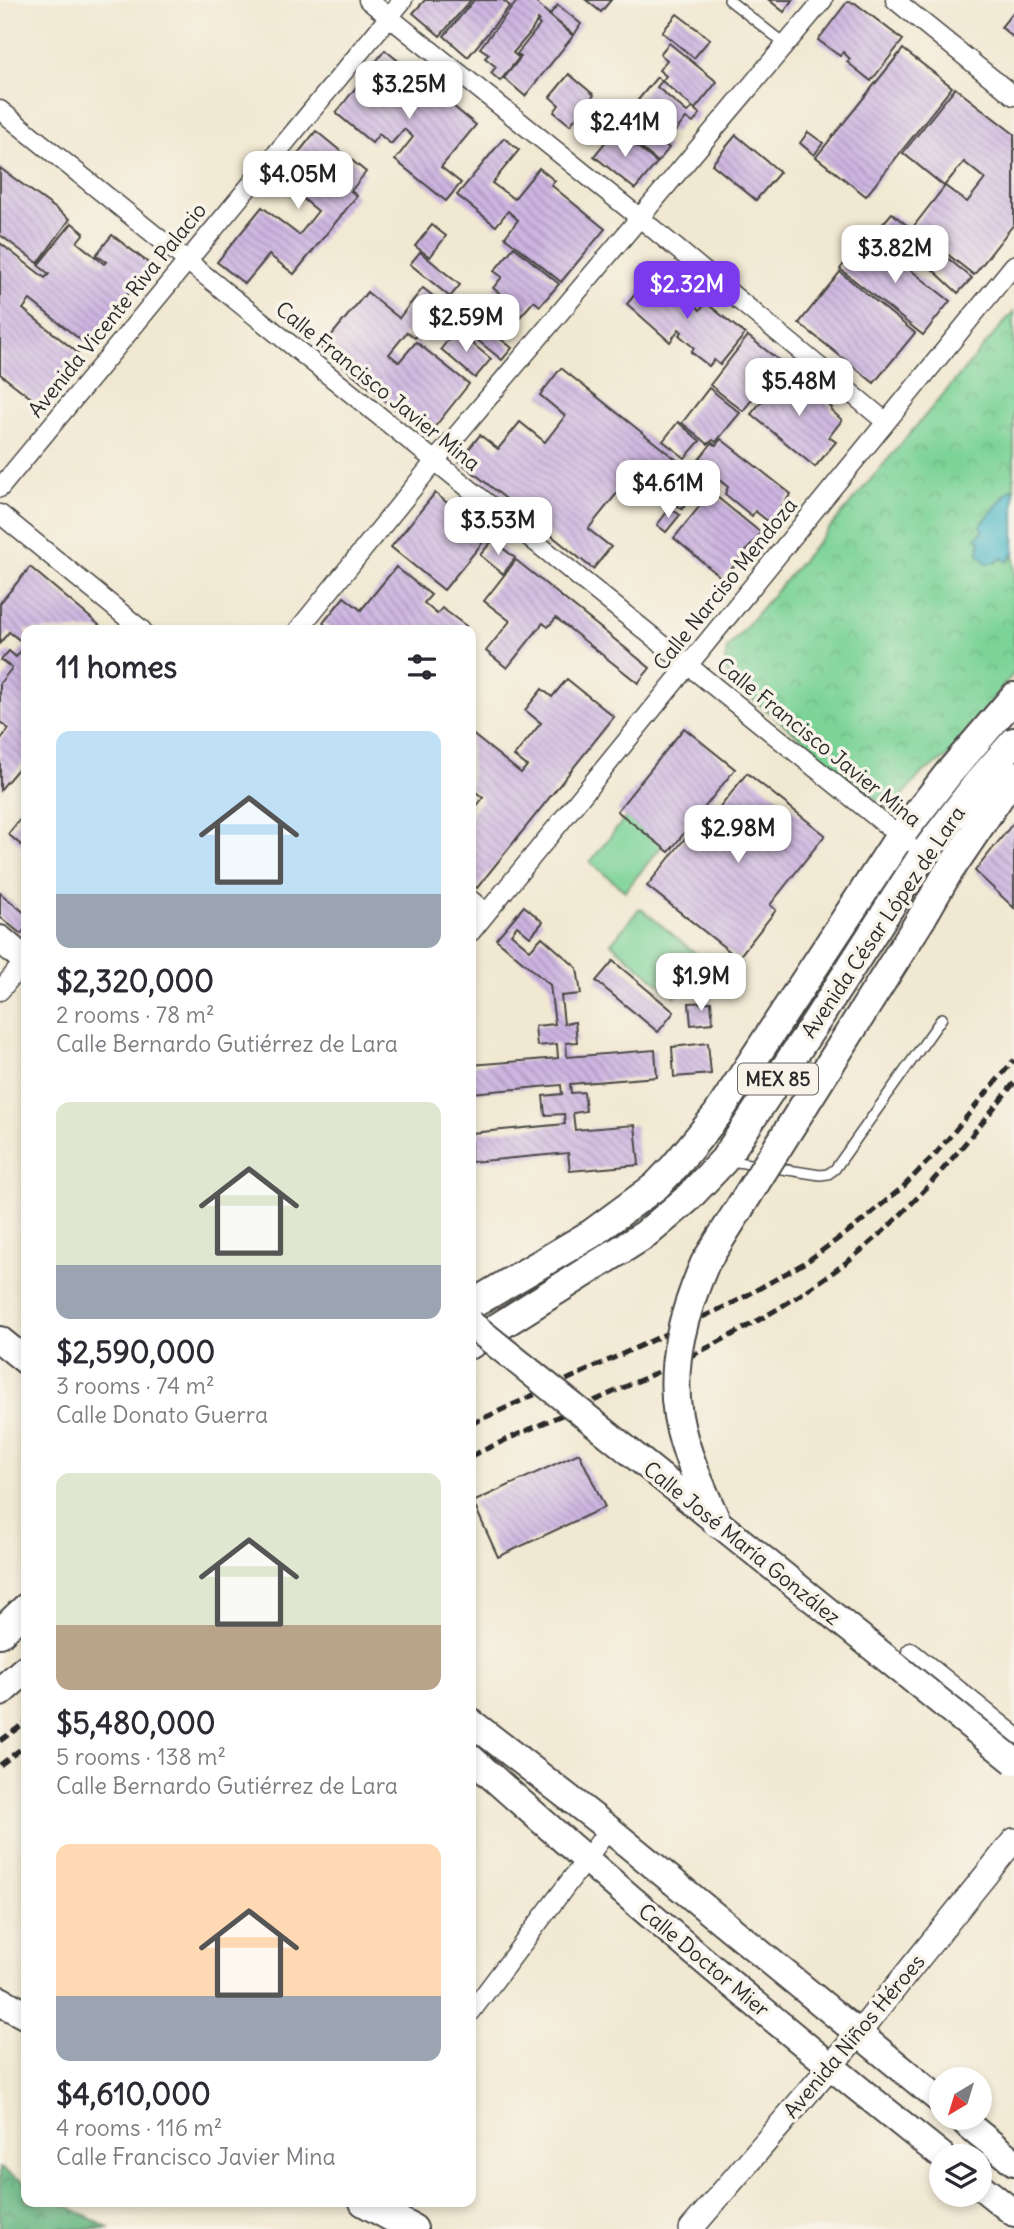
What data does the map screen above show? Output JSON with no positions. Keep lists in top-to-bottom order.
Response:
{
  "streets": {
    "main road": [
      "Avenida César López de Lara",
      "MEX 85",
      "Calle José María González",
      "Calle Doctor Mier"
    ],
    "street": [
      "Avenida Vicente Riva Palacio",
      "Calle Francisco Javier Mina",
      "Calle Narciso Mendoza",
      "Avenida Niños Héroes"
    ]
  },
  "crossings": [
    ["Avenida Vicente Riva Palacio", "Calle Francisco Javier Mina"],
    ["Calle Francisco Javier Mina", "Calle Narciso Mendoza"],
    ["Calle Francisco Javier Mina", "Avenida César López de Lara"],
    ["Calle Doctor Mier", "Avenida Niños Héroes"]
  ],
  "north": "bottom left",
  "page": {
    "price": [
      "$3.25M",
      "$2.41M",
      "$4.05M",
      "$3.82M",
      "$2.32M",
      "$2.59M",
      "$5.48M",
      "$4.61M",
      "$3.53M",
      "$2.98M",
      "$1.9M"
    ],
    "heading": "11 homes",
    "list": [
      {
        "name": "$2,320,000",
        "note": "2 rooms · 78 m² · Calle Bernardo Gutiérrez de Lara"
      },
      {
        "name": "$2,590,000",
        "note": "3 rooms · 74 m² · Calle Donato Guerra"
      },
      {
        "name": "$5,480,000",
        "note": "5 rooms · 138 m² · Calle Bernardo Gutiérrez de Lara"
      },
      {
        "name": "$4,610,000",
        "note": "4 rooms · 116 m² · Calle Francisco Javier Mina"
      }
    ]
  }
}
